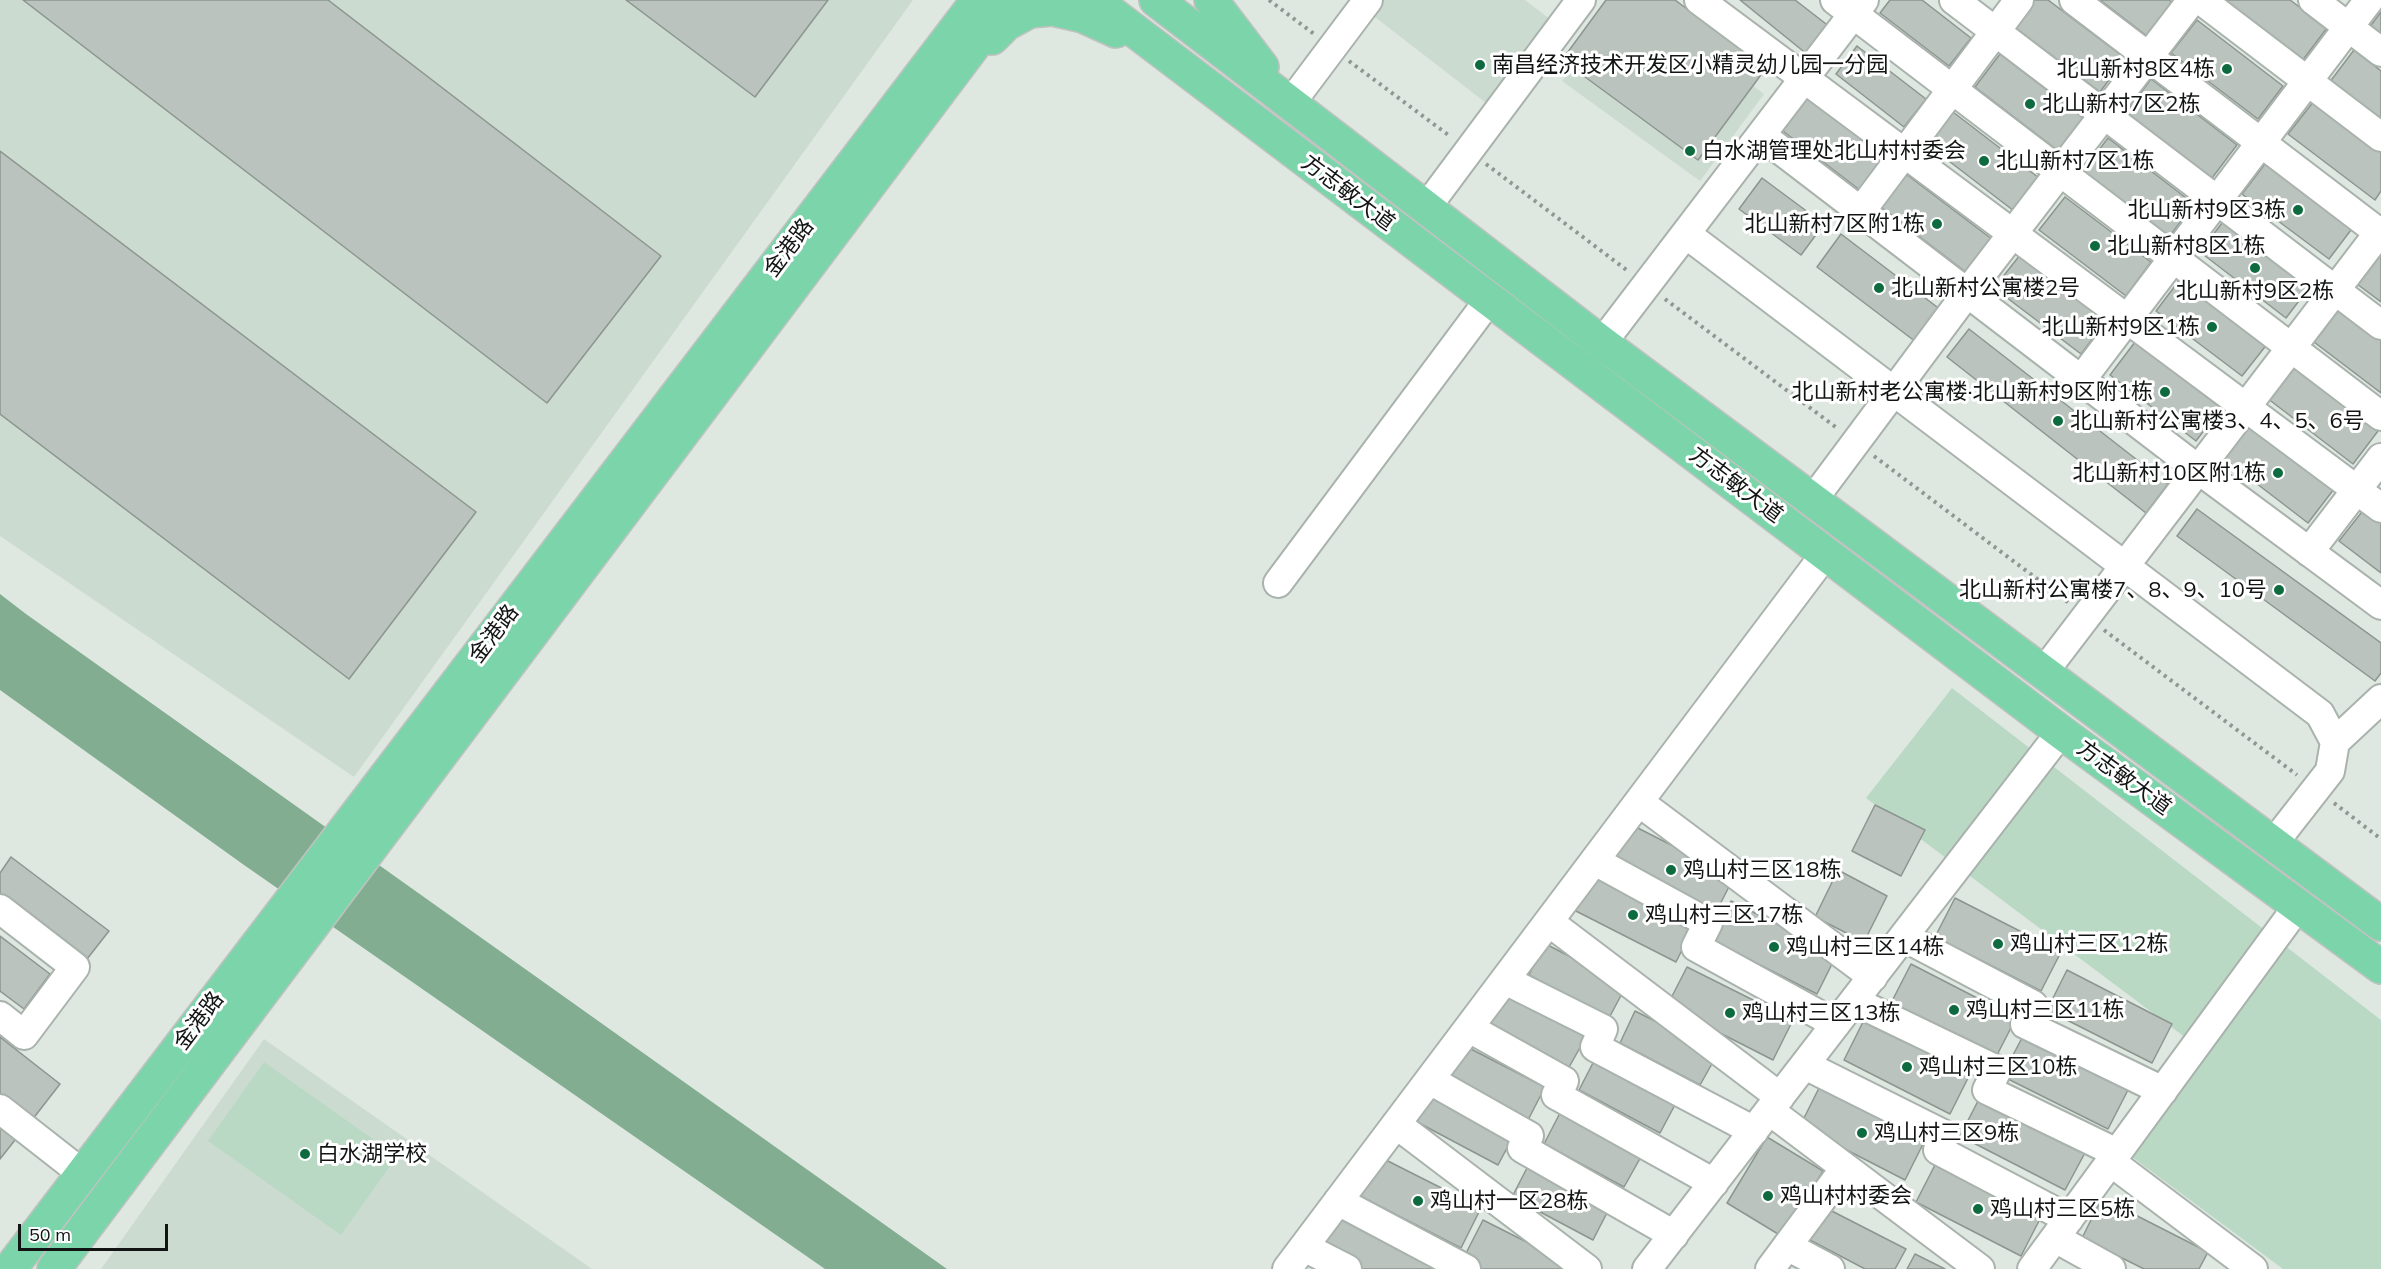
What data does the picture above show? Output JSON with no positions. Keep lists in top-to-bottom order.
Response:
{
  "streets": {
    "main road": ["方志敏大道", "金港路"]
  },
  "places": [
    "南昌经济技术开发区小精灵幼儿园一分园",
    "北山新村8区4栋",
    "北山新村7区2栋",
    "白水湖管理处北山村村委会",
    "北山新村7区1栋",
    "北山新村9区3栋",
    "北山新村7区附1栋",
    "北山新村8区1栋",
    "北山新村9区2栋",
    "北山新村公寓楼2号",
    "北山新村9区1栋",
    "北山新村老公寓楼·北山新村9区附1栋",
    "北山新村公寓楼3、4、5、6号",
    "北山新村10区附1栋",
    "北山新村公寓楼7、8、9、10号",
    "鸡山村三区18栋",
    "鸡山村三区17栋",
    "鸡山村三区12栋",
    "鸡山村三区14栋",
    "鸡山村三区11栋",
    "鸡山村三区13栋",
    "鸡山村三区10栋",
    "鸡山村三区9栋",
    "白水湖学校",
    "鸡山村村委会",
    "鸡山村一区28栋",
    "鸡山村三区5栋"
  ],
  "scale_bar": "50 m"
}
